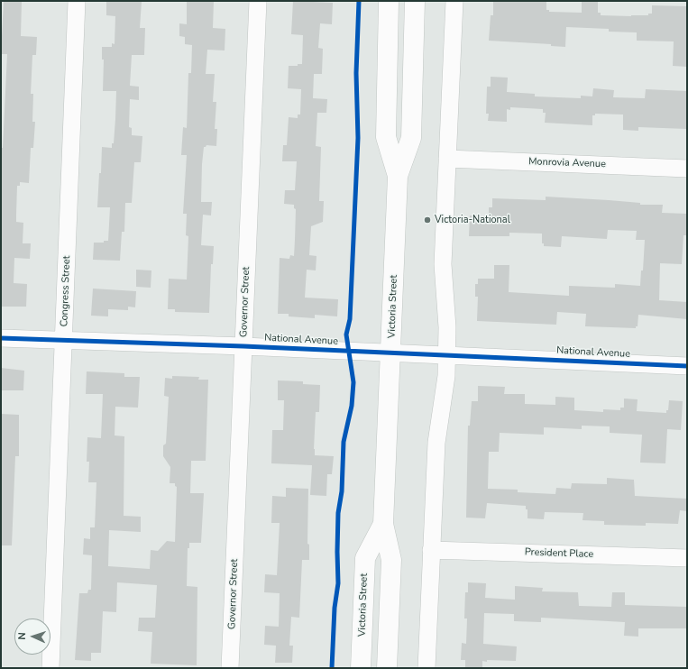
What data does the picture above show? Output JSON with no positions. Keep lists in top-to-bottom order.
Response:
{
  "streets": {
    "main road": ["Victoria Street"],
    "street": [
      "Monrovia Avenue",
      "Congress Street",
      "Governor Street",
      "National Avenue",
      "President Place"
    ]
  },
  "crossings": [
    ["Congress Street", "National Avenue"],
    ["Governor Street", "National Avenue"],
    ["Victoria Street", "National Avenue"]
  ],
  "places": ["Victoria-National"],
  "north": "left"
}
